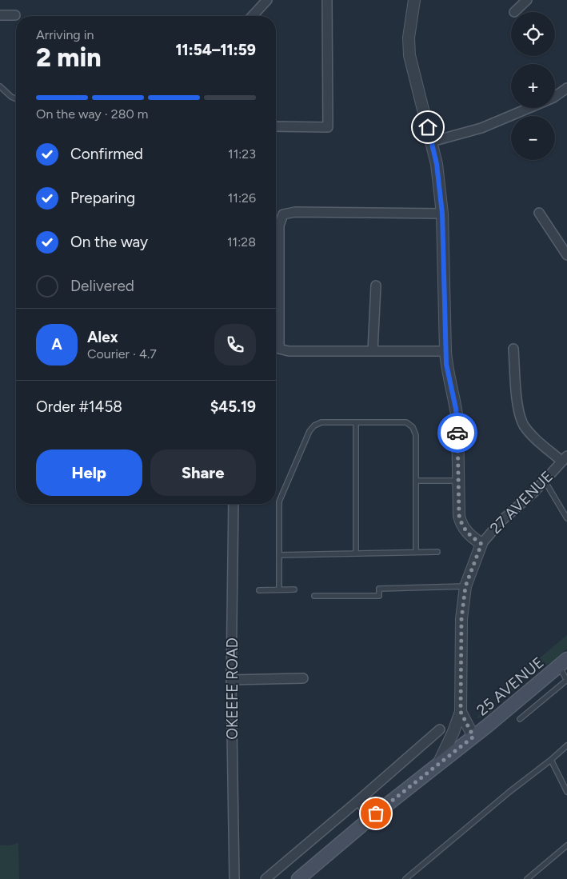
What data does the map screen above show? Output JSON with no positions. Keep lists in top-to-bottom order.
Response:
{
  "streets": {
    "main road": ["25 AVENUE"],
    "street": ["27 AVENUE", "OKEEFE ROAD"]
  },
  "crossings": [
    ["27 AVENUE", "25 AVENUE"]
  ],
  "page": {
    "map_buttons": ["+", "−"],
    "heading": ["2 min", "Arriving in", "11:54–11:59"],
    "panel": [
      "Alex",
      "Courier · 4.7",
      "Order #1458",
      "$45.19"
    ],
    "bar": "On the way · 280 m",
    "list": [
      ["Confirmed", "11:23"],
      ["Preparing", "11:26"],
      ["On the way", "11:28"],
      "Delivered"
    ],
    "round": "A",
    "buttons": ["Help", "Share"]
  }
}
